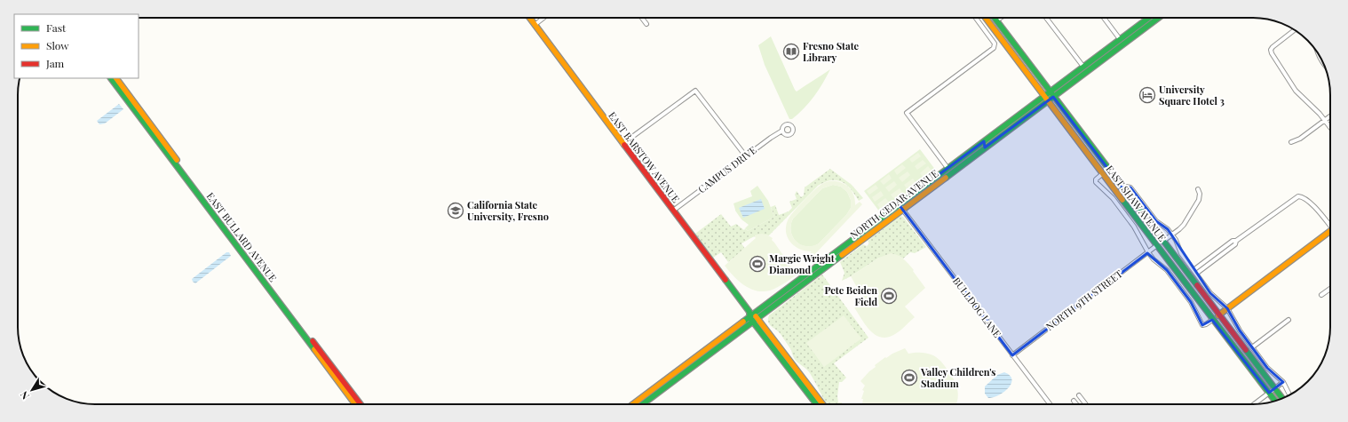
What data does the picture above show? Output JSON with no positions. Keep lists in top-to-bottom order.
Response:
{
  "streets": {
    "main road": [
      "EAST BARSTOW AVENUE",
      "EAST SHAW AVENUE",
      "NORTH CEDAR AVENUE",
      "EAST BULLARD AVENUE"
    ],
    "street": ["CAMPUS DRIVE", "NORTH 9TH STREET", "BULLDOG LANE"]
  },
  "crossings": [
    ["EAST BARSTOW AVENUE", "CAMPUS DRIVE"],
    ["EAST BARSTOW AVENUE", "NORTH CEDAR AVENUE"],
    ["EAST SHAW AVENUE", "NORTH CEDAR AVENUE"],
    ["EAST SHAW AVENUE", "NORTH 9TH STREET"],
    ["NORTH CEDAR AVENUE", "BULLDOG LANE"],
    ["NORTH 9TH STREET", "BULLDOG LANE"]
  ],
  "places": {
    "library": ["Fresno State Library"],
    "hotel": ["University Square Hotel 3"],
    "school or university": ["California State University, Fresno"],
    "sports": ["Margie Wright Diamond", "Pete Beiden Field", "Valley Children's Stadium"]
  },
  "legend": ["Fast", "Slow", "Jam"],
  "north": "bottom left"
}
